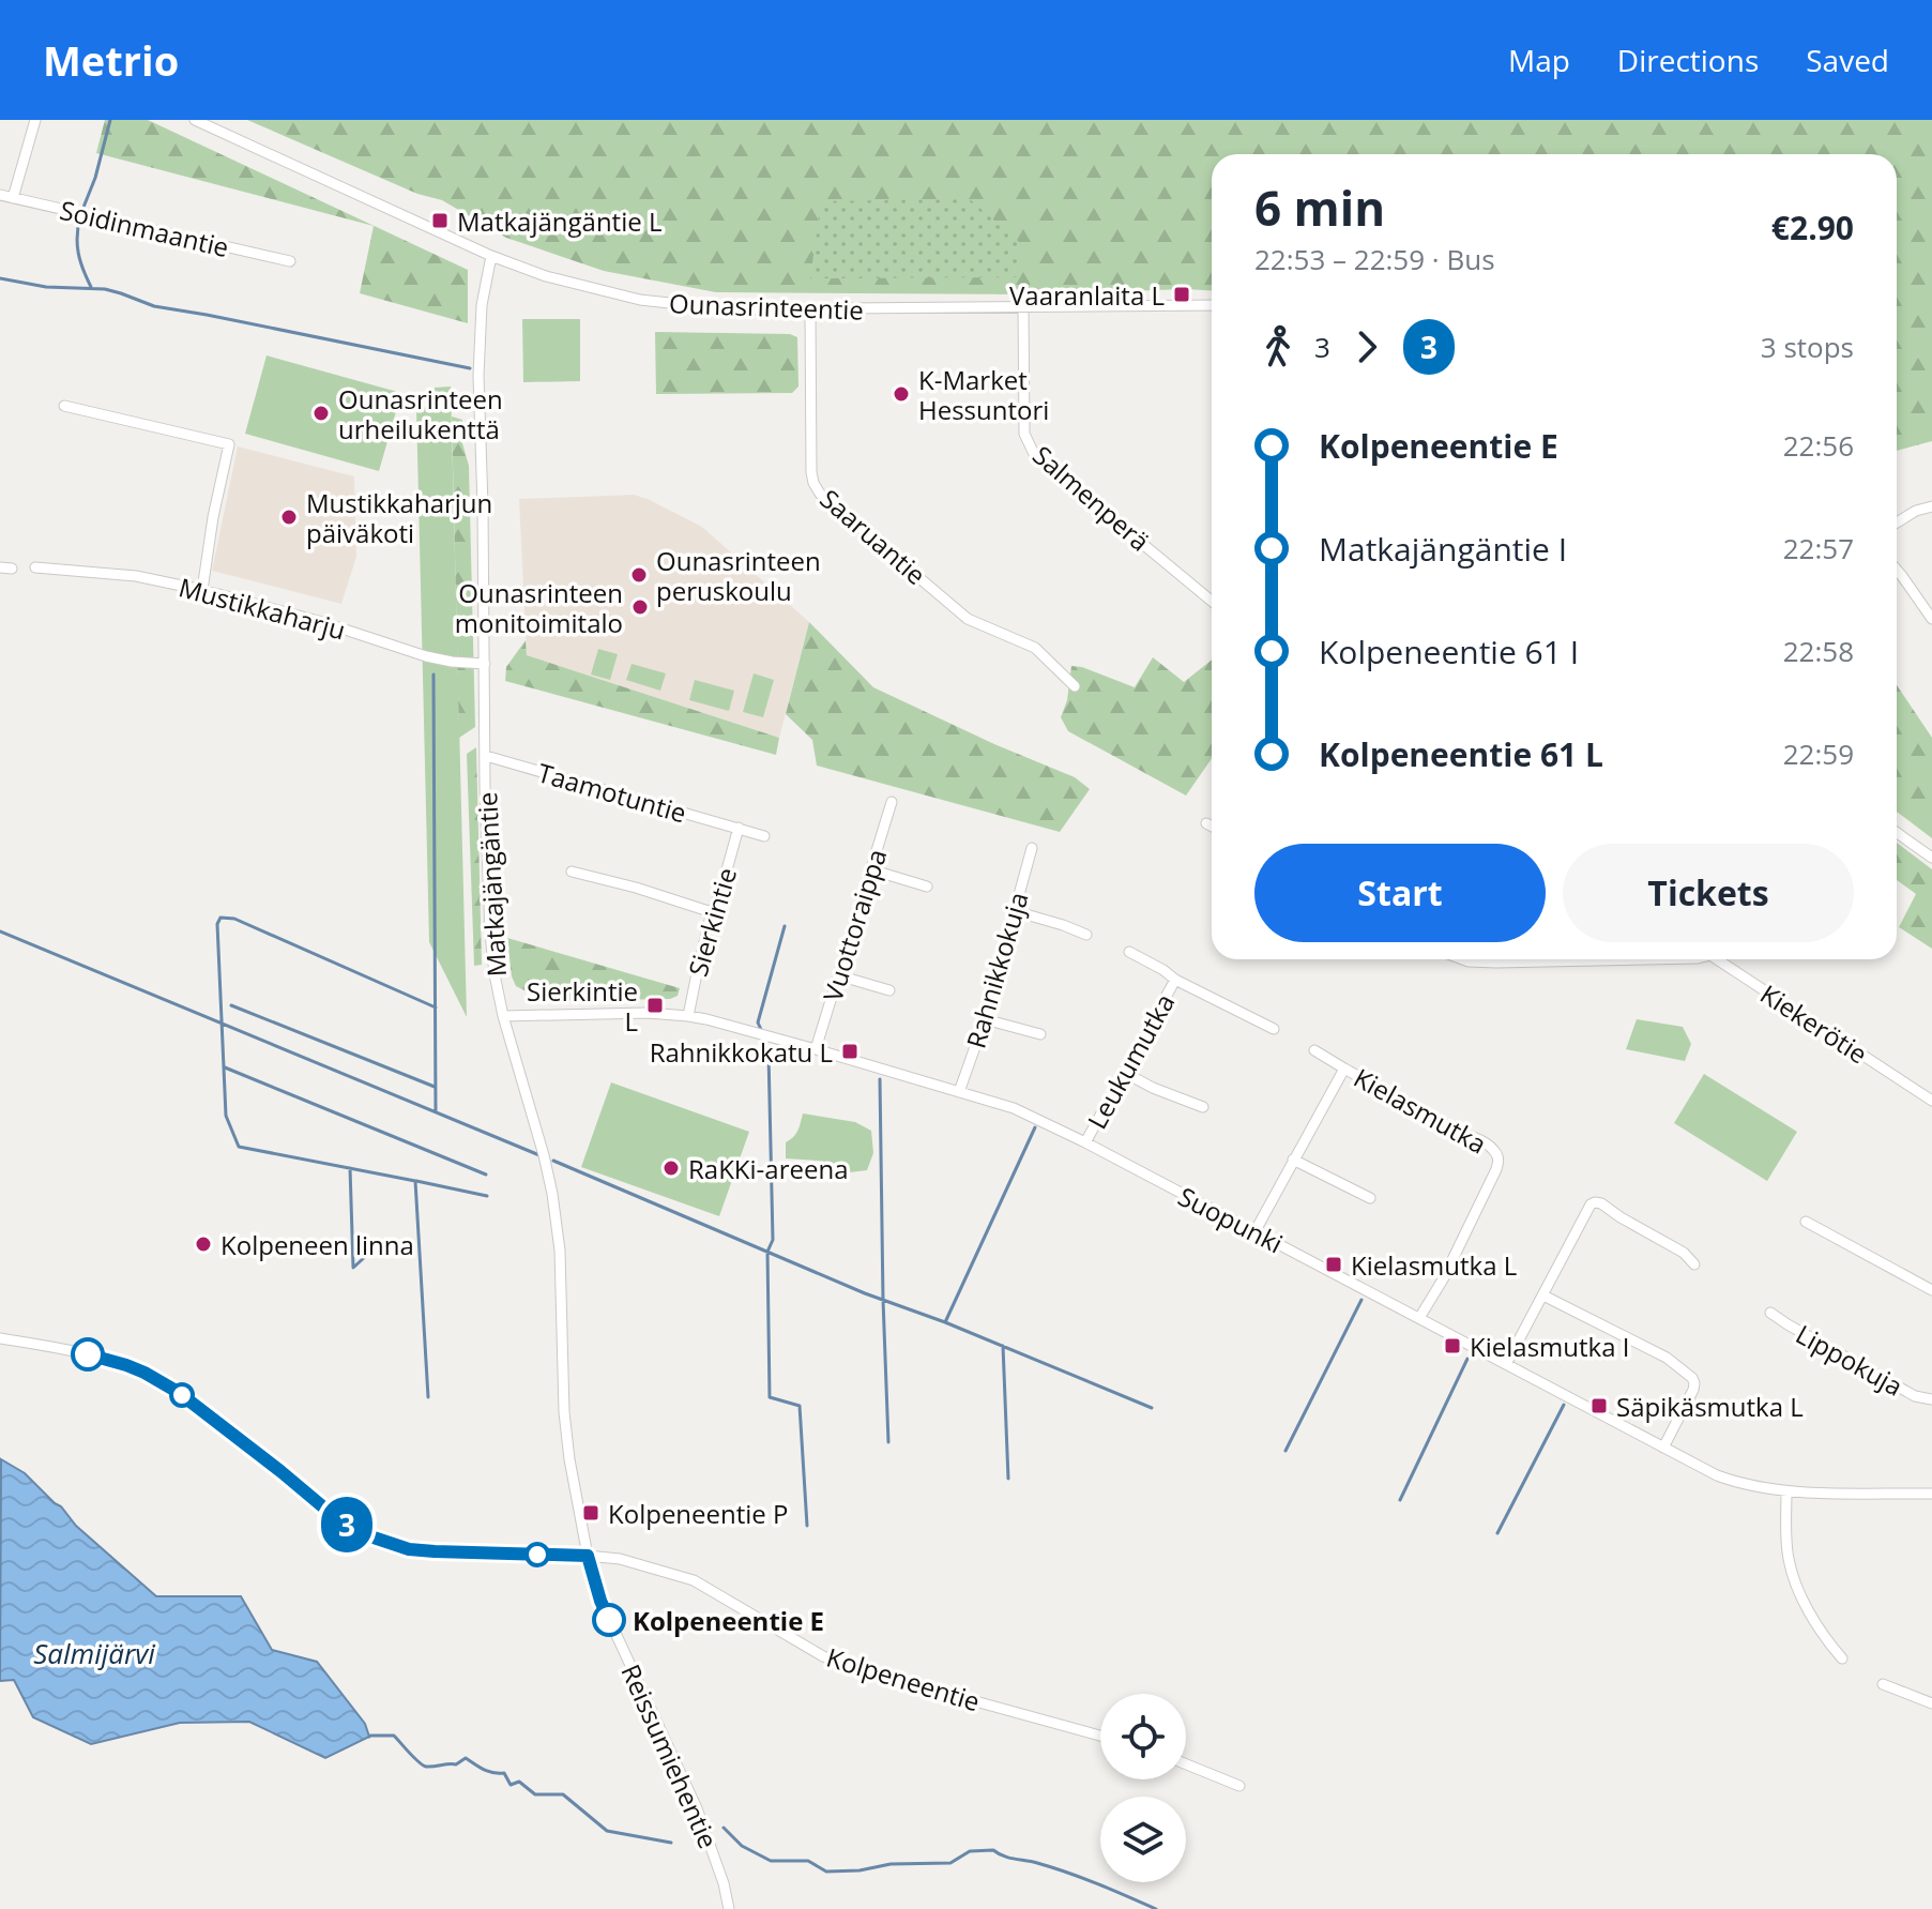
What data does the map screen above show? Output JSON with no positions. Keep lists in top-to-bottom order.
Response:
{
  "streets": {
    "street": [
      "Soidinmaantie",
      "Ounasrinteentie",
      "Salmenperä",
      "Saaruantie",
      "Mustikkaharju",
      "Taamotuntie",
      "Matkajängäntie",
      "Sierkintie",
      "Vuottoraippa",
      "Rahnikkokuja",
      "Kiekerötie",
      "Leukumutka",
      "Kielasmutka",
      "Suopunki",
      "Lippokuja",
      "Kolpeneentie",
      "Reissumiehentie"
    ]
  },
  "crossings": [
    ["Ounasrinteentie", "Salmenperä"],
    ["Ounasrinteentie", "Saaruantie"],
    ["Ounasrinteentie", "Matkajängäntie"],
    ["Mustikkaharju", "Matkajängäntie"],
    ["Taamotuntie", "Matkajängäntie"],
    ["Taamotuntie", "Sierkintie"],
    ["Matkajängäntie", "Suopunki"],
    ["Matkajängäntie", "Kolpeneentie"],
    ["Matkajängäntie", "Reissumiehentie"],
    ["Sierkintie", "Suopunki"],
    ["Vuottoraippa", "Suopunki"],
    ["Rahnikkokuja", "Suopunki"],
    ["Leukumutka", "Suopunki"],
    ["Kielasmutka", "Suopunki"],
    ["Kolpeneentie", "Reissumiehentie"]
  ],
  "water": ["Salmijärvi"],
  "places": {
    "transit": [
      "Matkajängäntie L",
      "Vaaranlaita L",
      "Sierkintie L",
      "Rahnikkokatu L",
      "Kielasmutka L",
      "Kielasmutka I",
      "Säpikäsmutka L",
      "Kolpeneentie P"
    ],
    "other": [
      "K-Market Hessuntori",
      "Ounasrinteen urheilukenttä",
      "Mustikkaharjun päiväkoti",
      "Ounasrinteen peruskoulu",
      "Ounasrinteen monitoimitalo",
      "RaKKi-areena",
      "Kolpeneen linna",
      "Kolpeneentie E"
    ]
  },
  "lines": ["bus line 3"],
  "page": {
    "header": "Metrio",
    "nav": ["Map", "Directions", "Saved"],
    "on_map": "3",
    "heading": ["6 min", "22:53 – 22:59 · Bus", "€2.90"],
    "legs": ["3", "3", "3 stops"],
    "list": [
      {
        "name": "Kolpeneentie E",
        "value": "22:56"
      },
      {
        "name": "Matkajängäntie I",
        "value": "22:57"
      },
      {
        "name": "Kolpeneentie 61 I",
        "value": "22:58"
      },
      {
        "name": "Kolpeneentie 61 L",
        "value": "22:59"
      }
    ],
    "buttons": ["Start", "Tickets"]
  }
}
